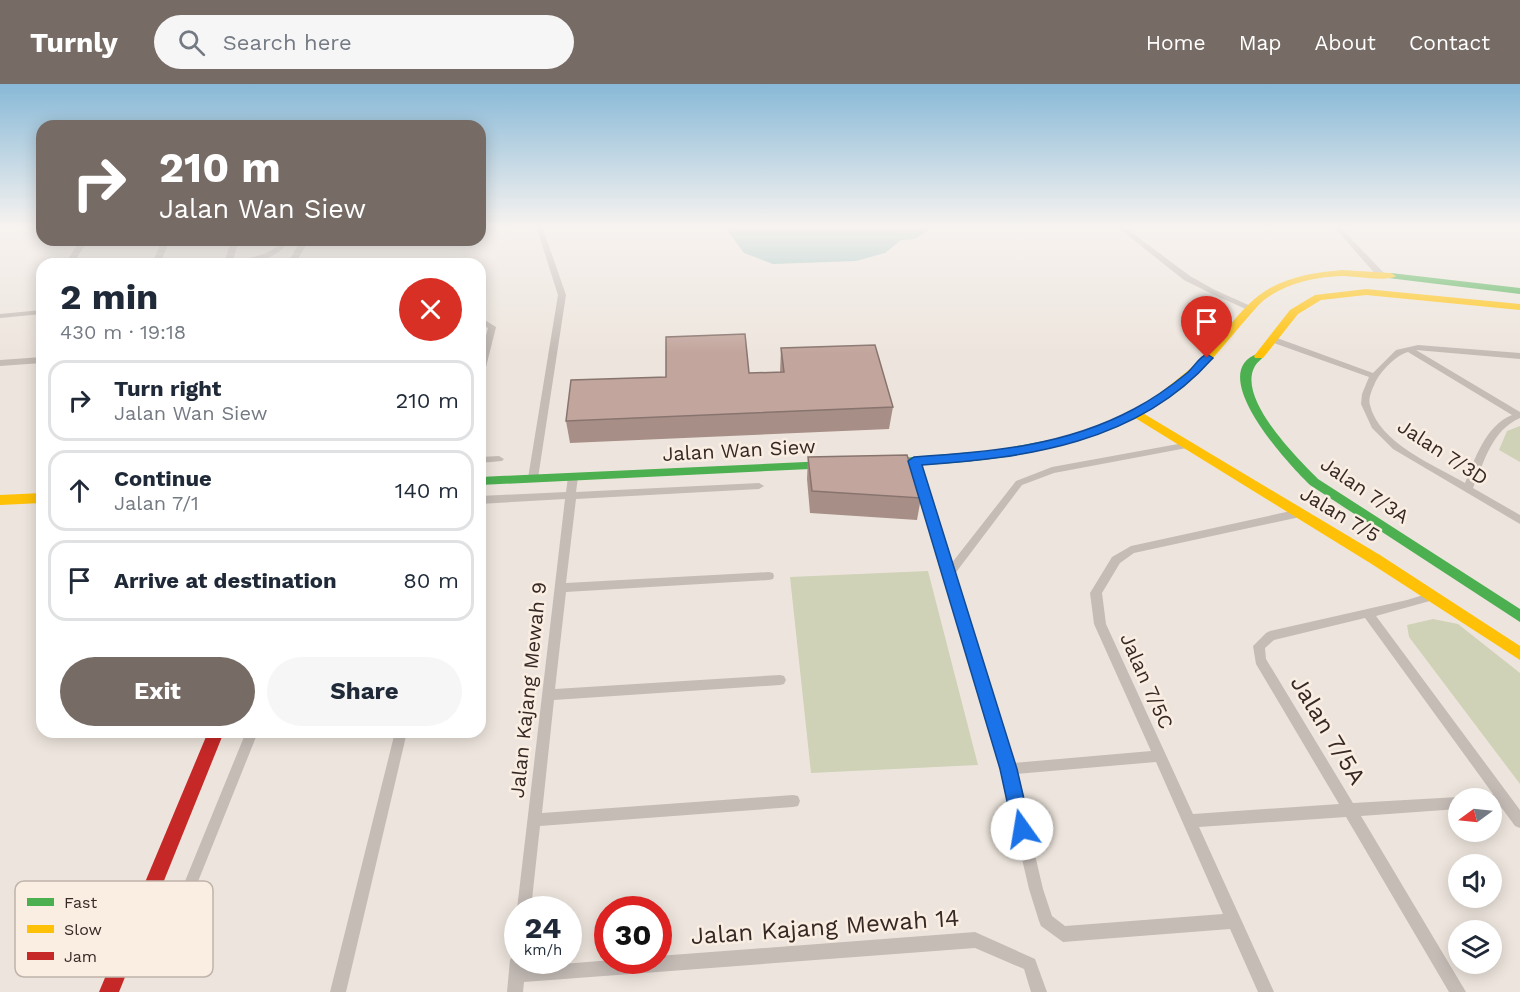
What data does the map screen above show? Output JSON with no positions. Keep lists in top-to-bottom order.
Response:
{
  "streets": {
    "street": [
      "Jalan Wan Siew",
      "Jalan 7/3D",
      "Jalan 7/3A",
      "Jalan 7/5",
      "Jalan 7/5C",
      "Jalan Kajang Mewah 9",
      "Jalan 7/5A",
      "Jalan Kajang Mewah 14"
    ]
  },
  "crossings": [
    ["Jalan Wan Siew", "Jalan Kajang Mewah 9"],
    ["Jalan 7/5", "Jalan 7/5C"],
    ["Jalan 7/5", "Jalan 7/5A"]
  ],
  "legend": ["Fast", "Slow", "Jam"],
  "north": "left",
  "page": {
    "header": "Turnly",
    "search": "Search here",
    "nav": [
      "Home",
      "Map",
      "About",
      "Contact"
    ],
    "turn": ["210 m", "Jalan Wan Siew"],
    "heading": ["2 min", "430 m · 19:18"],
    "list": [
      {
        "name": "Turn right",
        "note": "Jalan Wan Siew",
        "value": "210 m"
      },
      {
        "name": "Continue",
        "note": "Jalan 7/1",
        "value": "140 m"
      },
      {
        "name": "Arrive at destination",
        "value": "80 m"
      }
    ],
    "buttons": ["Exit", "Share"],
    "speed": "24 km/h",
    "limit": "30"
  }
}
